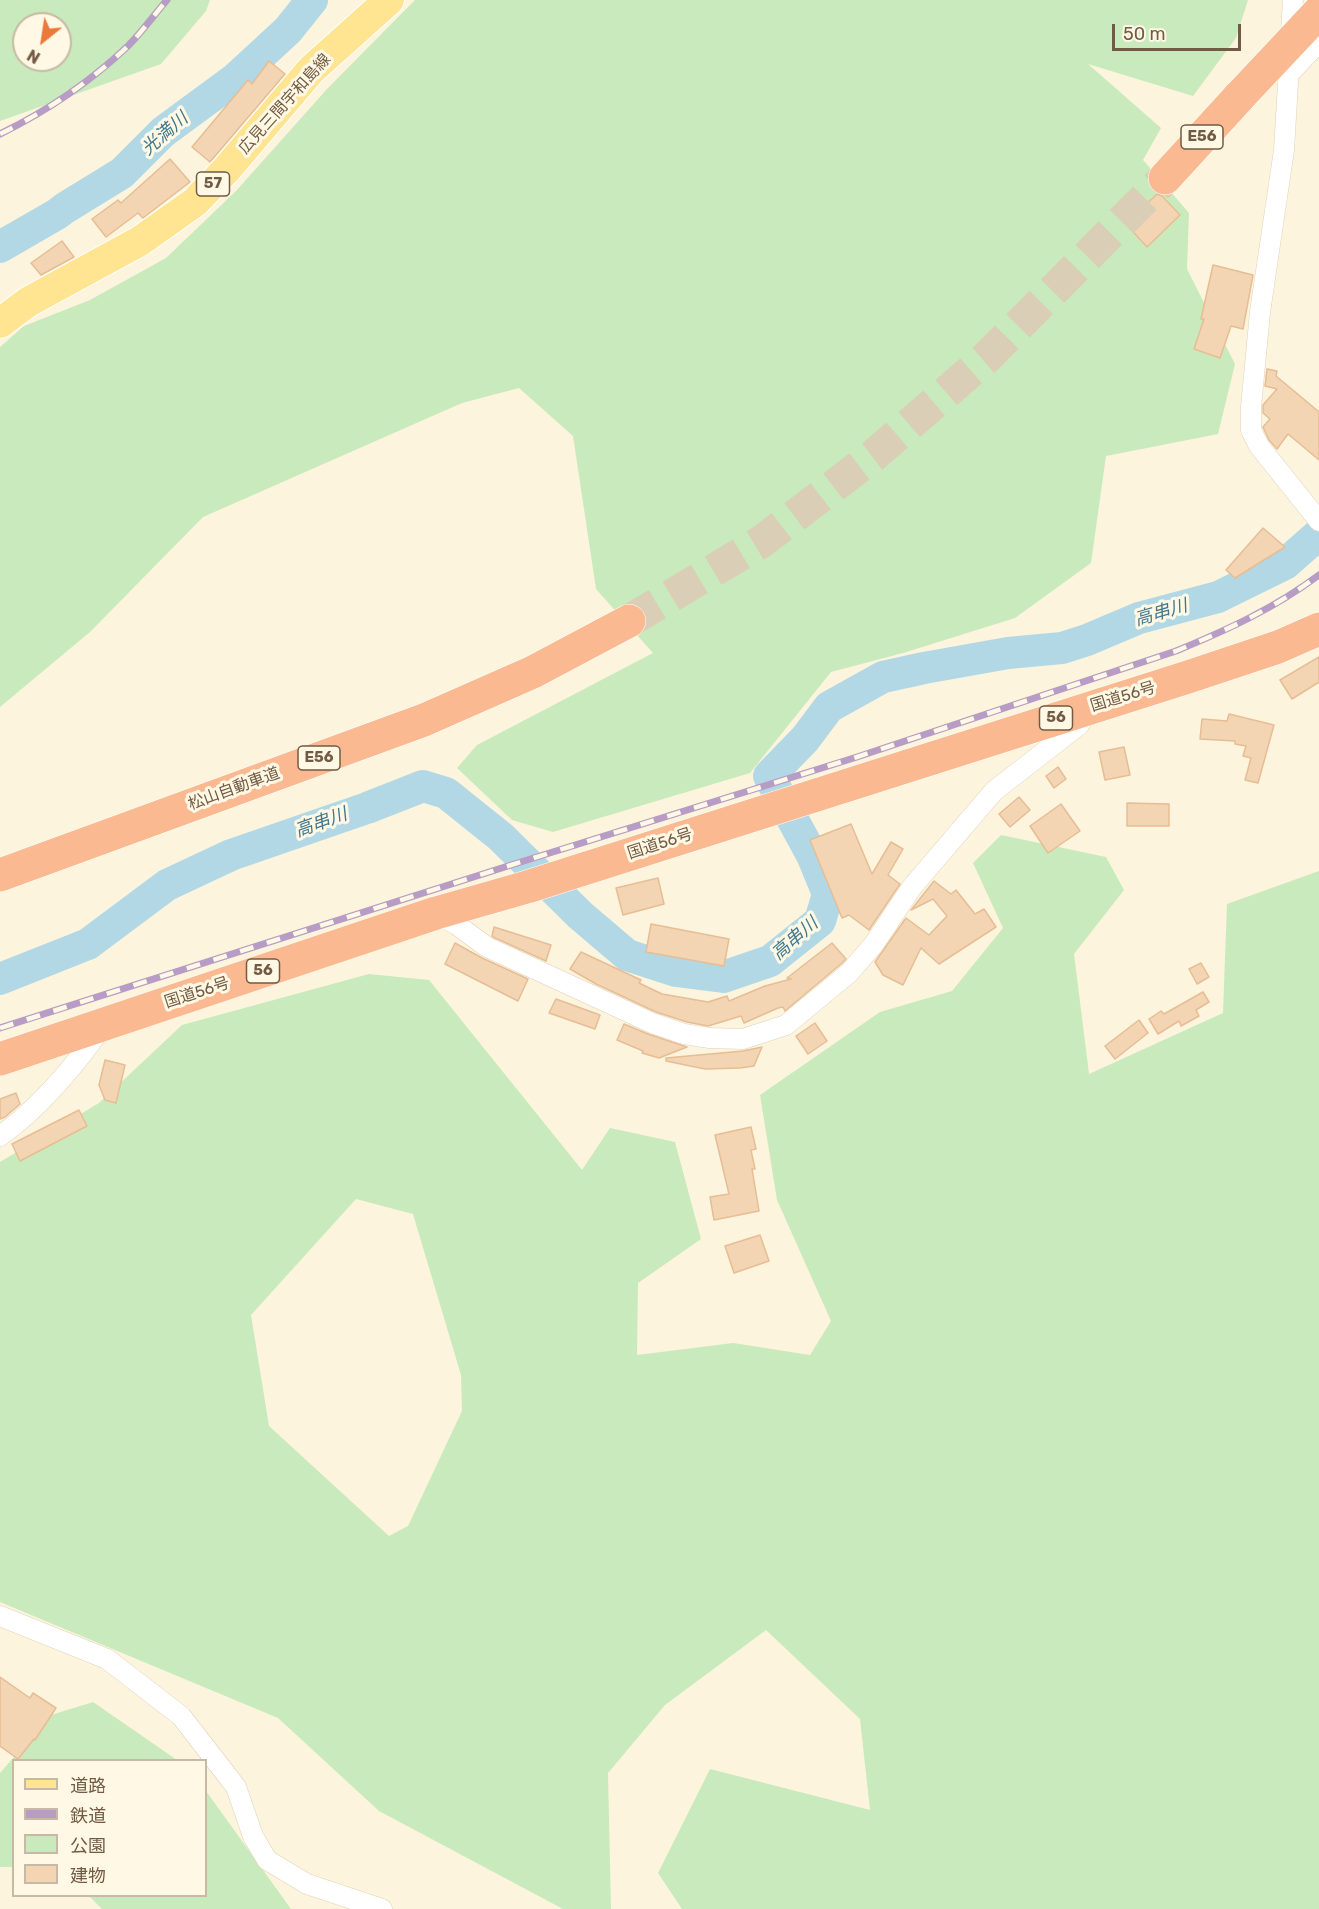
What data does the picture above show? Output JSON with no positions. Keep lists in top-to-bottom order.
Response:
{
  "streets": {
    "highway": [
      "E56",
      "国道56号",
      "56",
      "松山自動車道"
    ],
    "main road": ["広見三間宇和島線", "57"]
  },
  "water": ["光満川", "高串川"],
  "legend": [
    "道路",
    "鉄道",
    "公園",
    "建物"
  ],
  "scale_bar": "50 m",
  "north": "bottom left"
}
